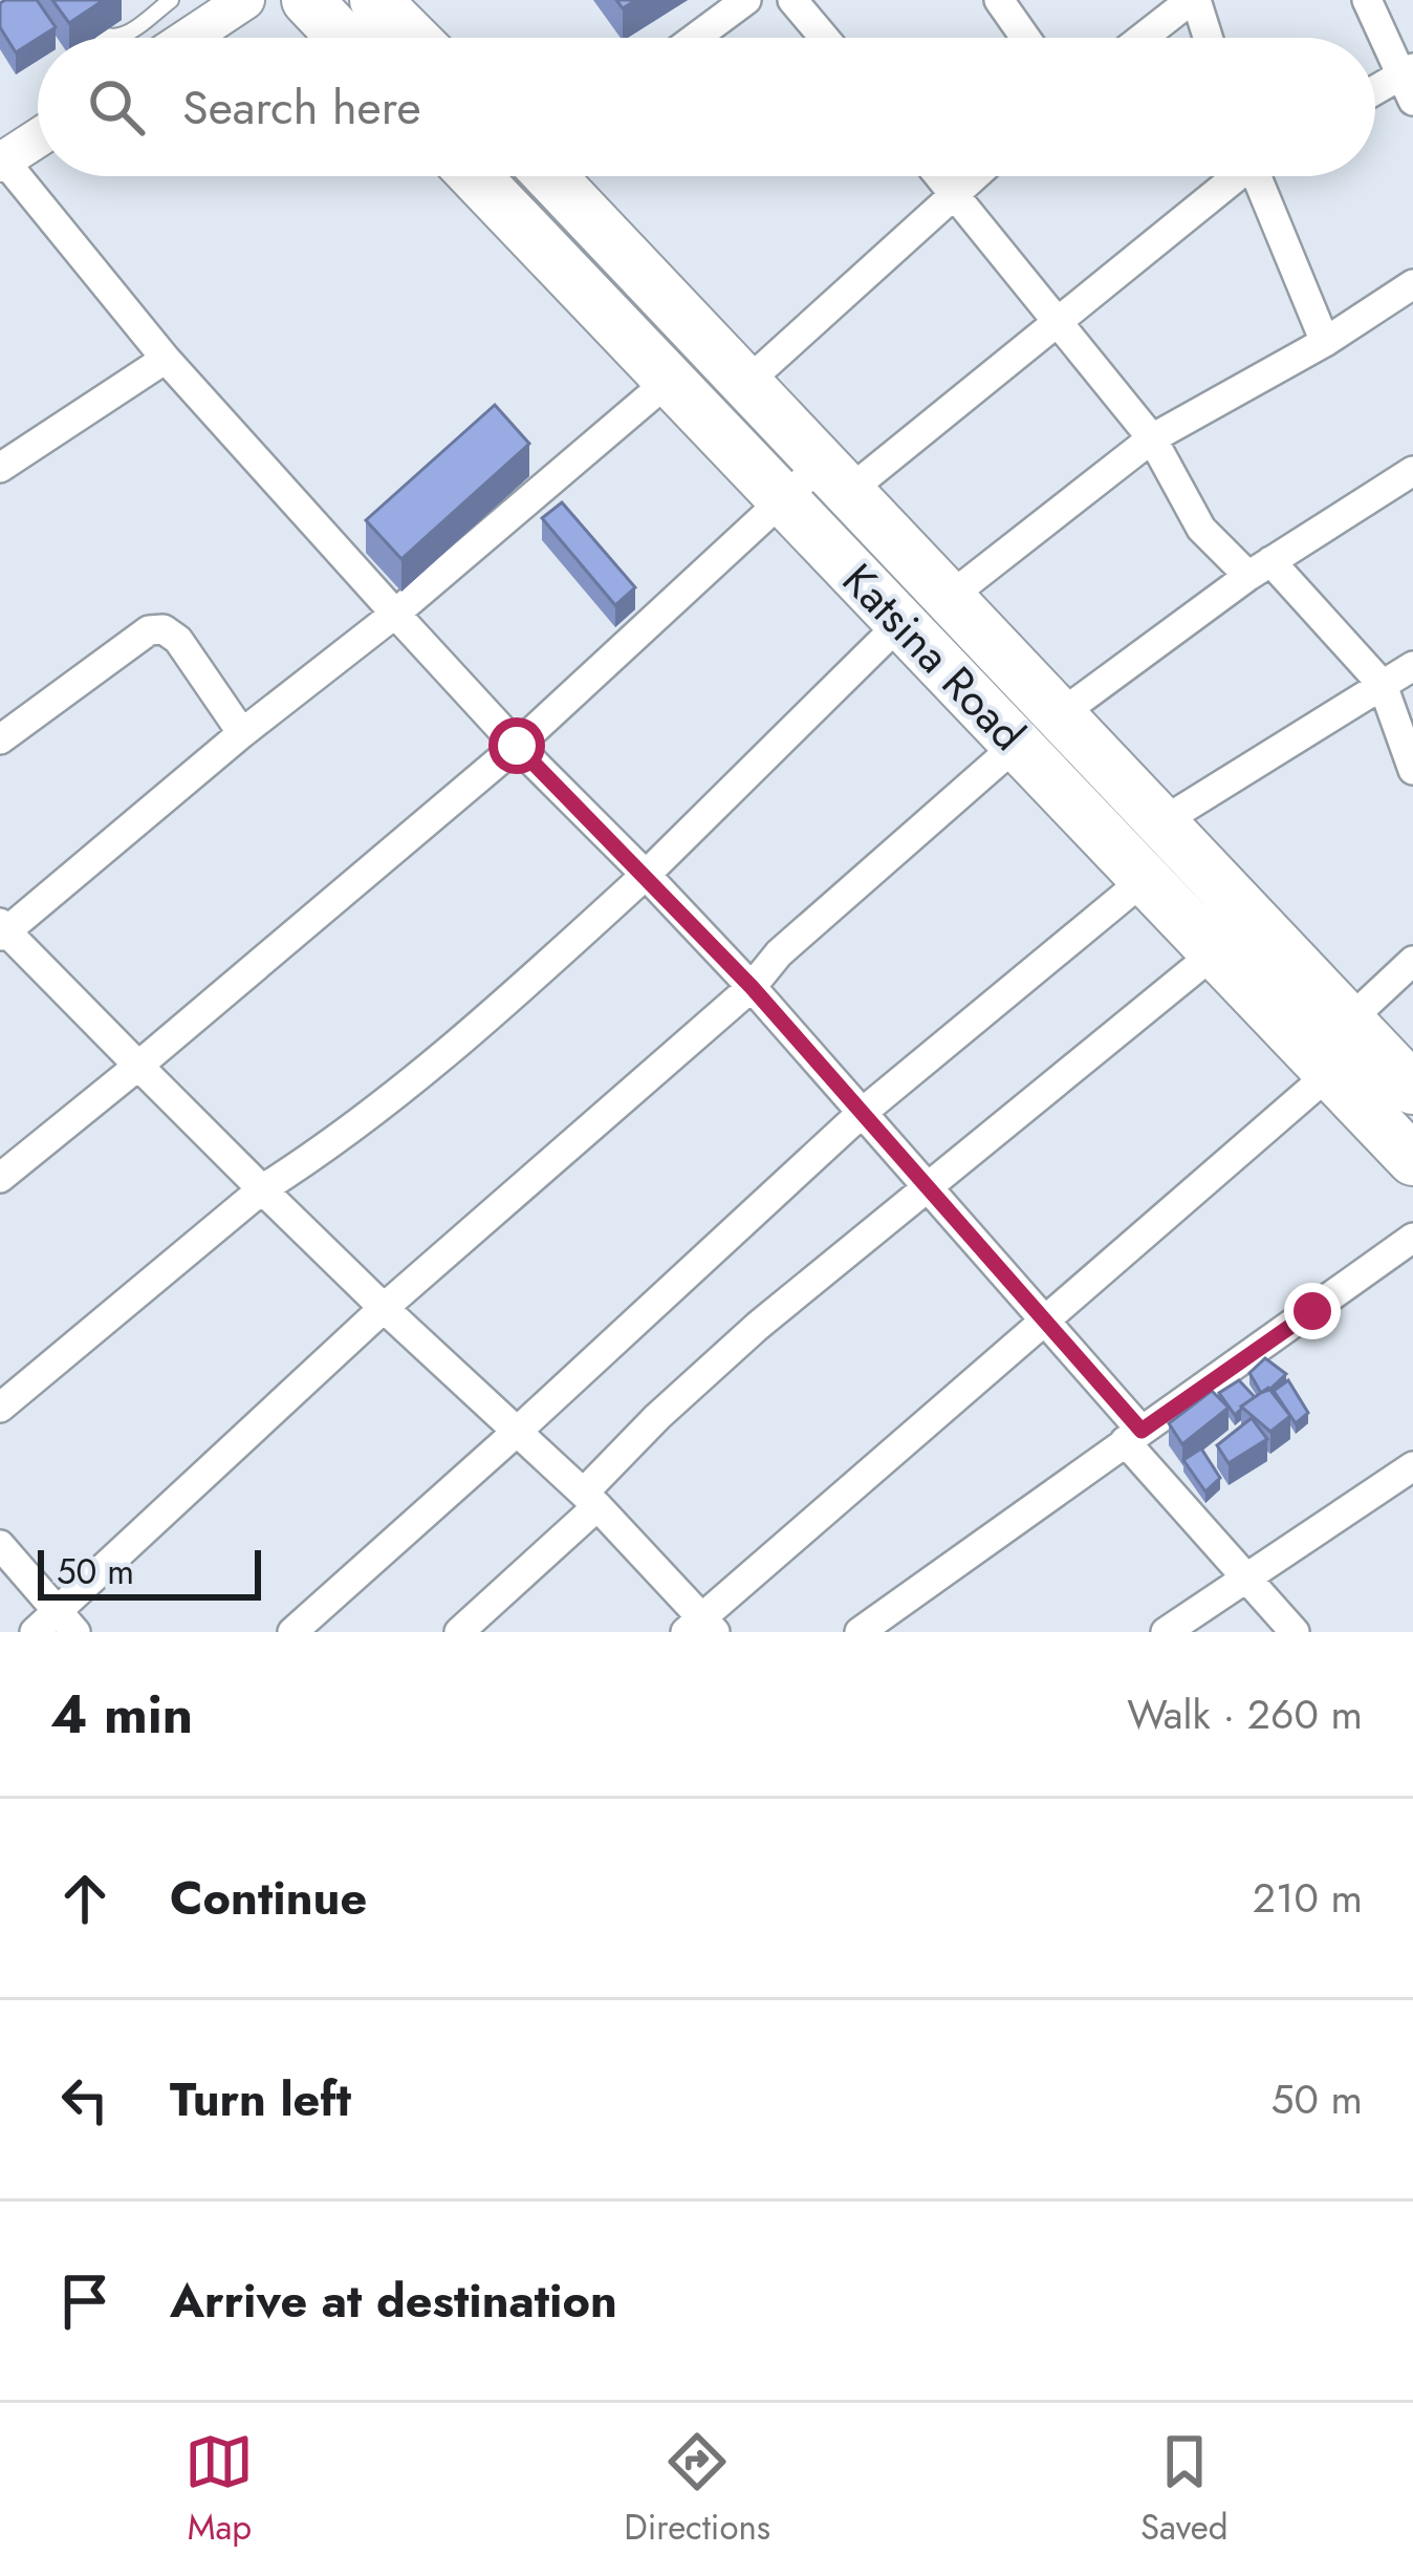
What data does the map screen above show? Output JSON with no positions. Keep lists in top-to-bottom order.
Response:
{
  "streets": {
    "highway": ["Katsina Road"]
  },
  "scale_bar": "50 m",
  "page": {
    "search": "Search here",
    "scale": "50 m",
    "heading": ["4 min", "Walk · 260 m"],
    "list": [
      ["Continue", "210 m"],
      ["Turn left", "50 m"],
      "Arrive at destination"
    ],
    "nav": ["Map", "Directions", "Saved"]
  }
}
